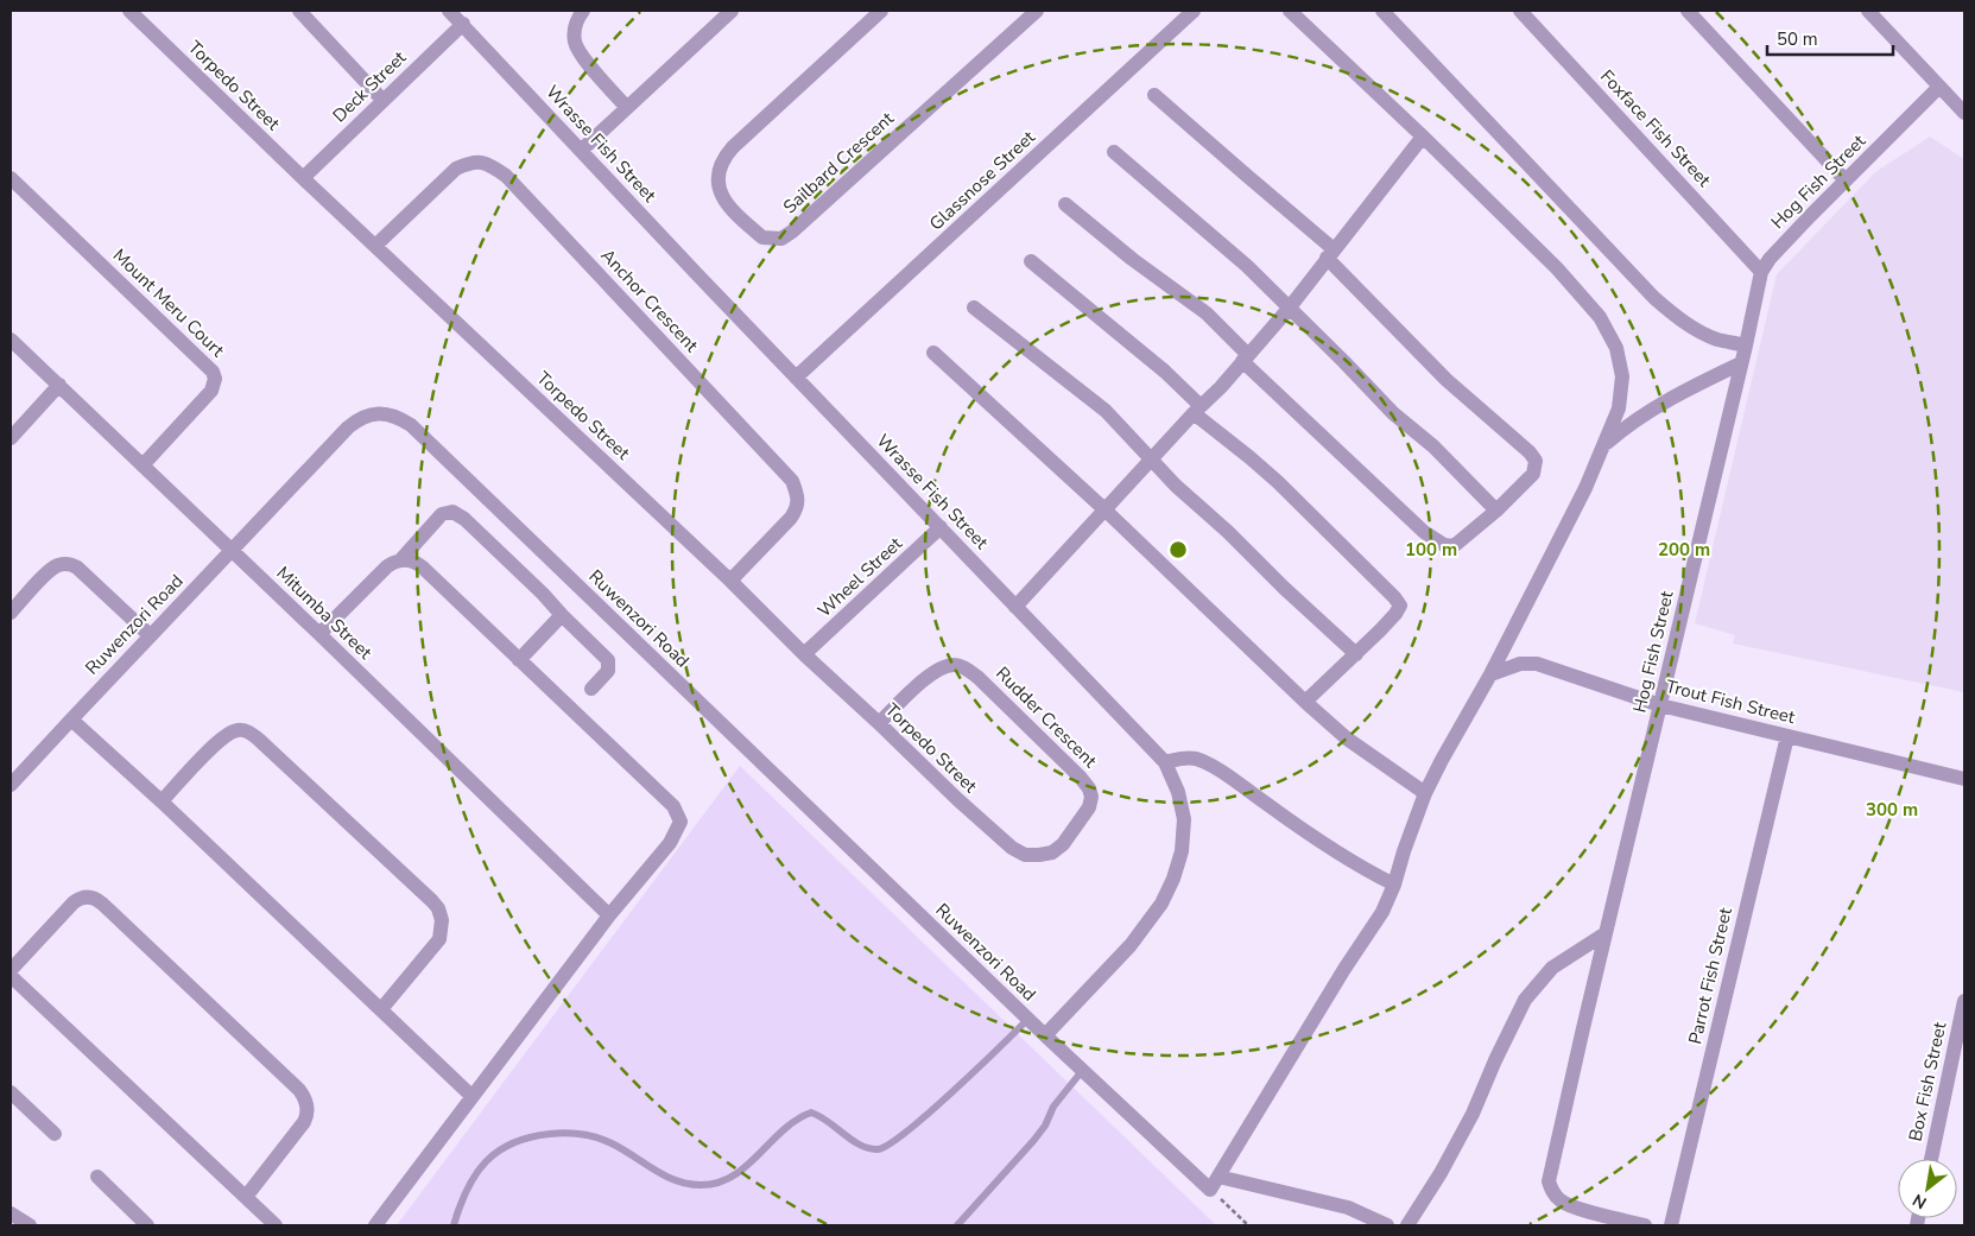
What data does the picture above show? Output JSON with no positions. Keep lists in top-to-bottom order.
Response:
{
  "streets": {
    "street": [
      "Torpedo Street",
      "Deck Street",
      "Foxface Fish Street",
      "Wrasse Fish Street",
      "Sailbard Crescent",
      "Glassnose Street",
      "Hog Fish Street",
      "Anchor Crescent",
      "Mount Meru Court",
      "Wheel Street",
      "Mitumba Street",
      "Ruwenzori Road",
      "Trout Fish Street",
      "Rudder Crescent",
      "Parrot Fish Street",
      "Box Fish Street"
    ]
  },
  "crossings": [
    ["Torpedo Street", "Deck Street"],
    ["Torpedo Street", "Anchor Crescent"],
    ["Torpedo Street", "Wheel Street"],
    ["Torpedo Street", "Rudder Crescent"],
    ["Deck Street", "Wrasse Fish Street"],
    ["Foxface Fish Street", "Hog Fish Street"],
    ["Wrasse Fish Street", "Glassnose Street"],
    ["Wrasse Fish Street", "Wheel Street"],
    ["Wrasse Fish Street", "Ruwenzori Road"],
    ["Hog Fish Street", "Trout Fish Street"],
    ["Mount Meru Court", "Mitumba Street"],
    ["Mitumba Street", "Ruwenzori Road"],
    ["Trout Fish Street", "Parrot Fish Street"]
  ],
  "scale_bar": "50 m",
  "north": "bottom left",
  "rings": ["100 m", "200 m", "300 m"]
}
